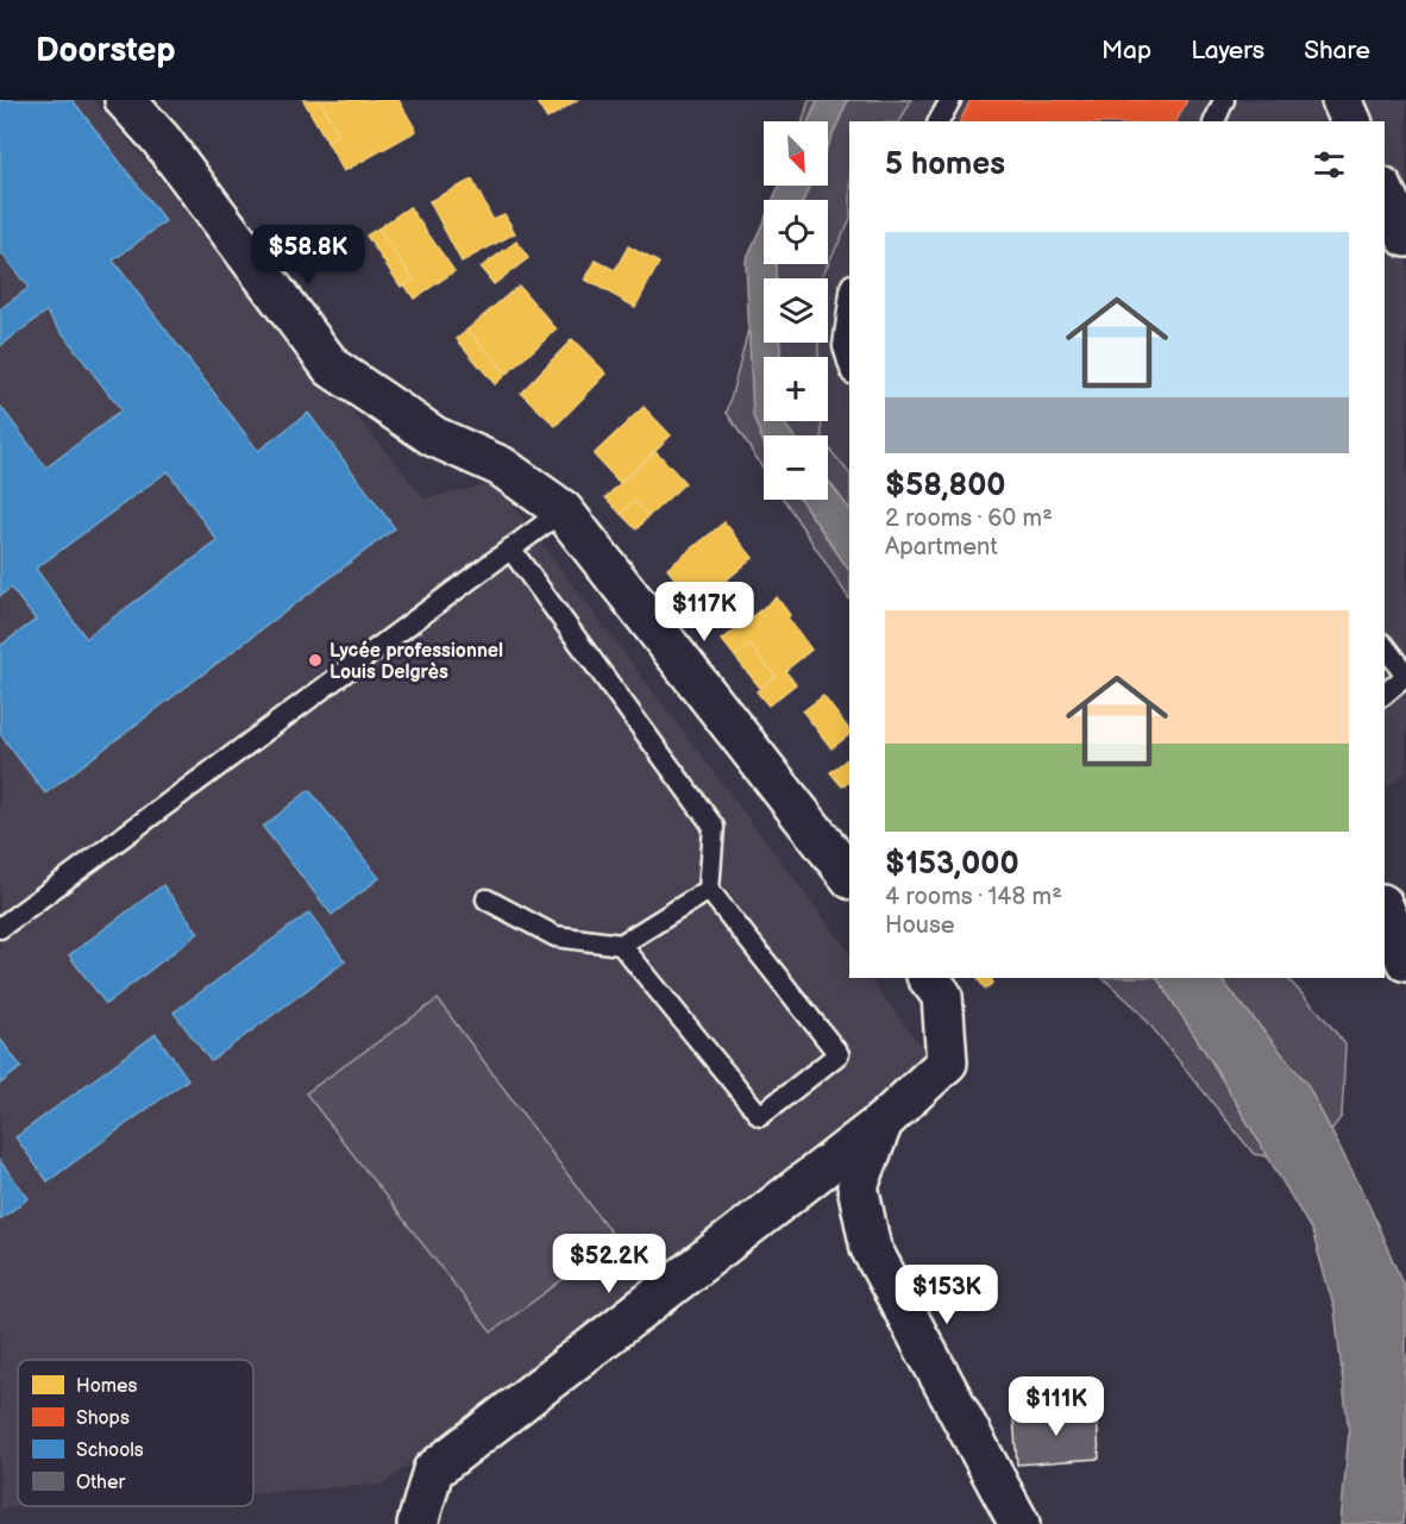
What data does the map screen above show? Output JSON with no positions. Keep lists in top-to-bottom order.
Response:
{
  "places": ["Lycée professionnel Louis Delgrès"],
  "legend": [
    "Homes",
    "Shops",
    "Schools",
    "Other"
  ],
  "north": "bottom right",
  "page": {
    "header": "Doorstep",
    "nav": ["Map", "Layers", "Share"],
    "map_buttons": ["+", "−"],
    "heading": "5 homes",
    "list": [
      {
        "name": "$58,800",
        "note": "2 rooms · 60 m² · Apartment"
      },
      {
        "name": "$153,000",
        "note": "4 rooms · 148 m² · House"
      }
    ],
    "price": [
      "$58.8K",
      "$117K",
      "$52.2K",
      "$153K",
      "$111K"
    ]
  }
}
